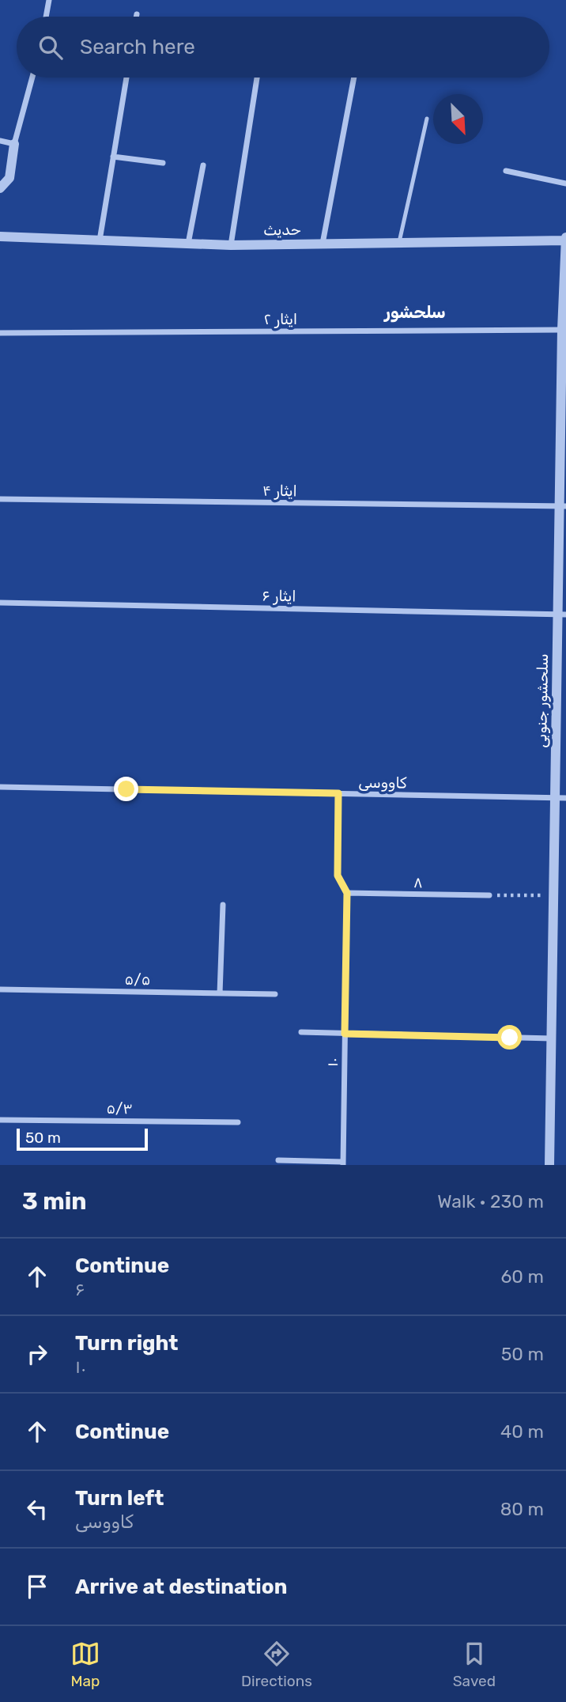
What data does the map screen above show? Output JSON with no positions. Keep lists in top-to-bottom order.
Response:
{
  "streets": {
    "street": [
      "حدیث",
      "ایثار ۲",
      "ایثار ۴",
      "ایثار ۶",
      "سلحشور جنوبی",
      "کاووسی",
      "۸",
      "۵/۵",
      "۱۰",
      "۵/۳"
    ]
  },
  "crossings": [
    ["حدیث", "سلحشور جنوبی"],
    ["ایثار ۲", "سلحشور جنوبی"],
    ["ایثار ۴", "سلحشور جنوبی"],
    ["ایثار ۶", "سلحشور جنوبی"],
    ["سلحشور جنوبی", "کاووسی"],
    ["۸", "۱۰"]
  ],
  "districts": ["سلحشور"],
  "scale_bar": "50 m",
  "north": "bottom right",
  "page": {
    "search": "Search here",
    "scale": "50 m",
    "heading": ["3 min", "Walk · 230 m"],
    "list": [
      ["Continue", "۶", "60 m"],
      ["Turn right", "۱۰", "50 m"],
      ["Continue", "40 m"],
      ["Turn left", "کاووسی", "80 m"],
      "Arrive at destination"
    ],
    "nav": ["Map", "Directions", "Saved"]
  }
}
